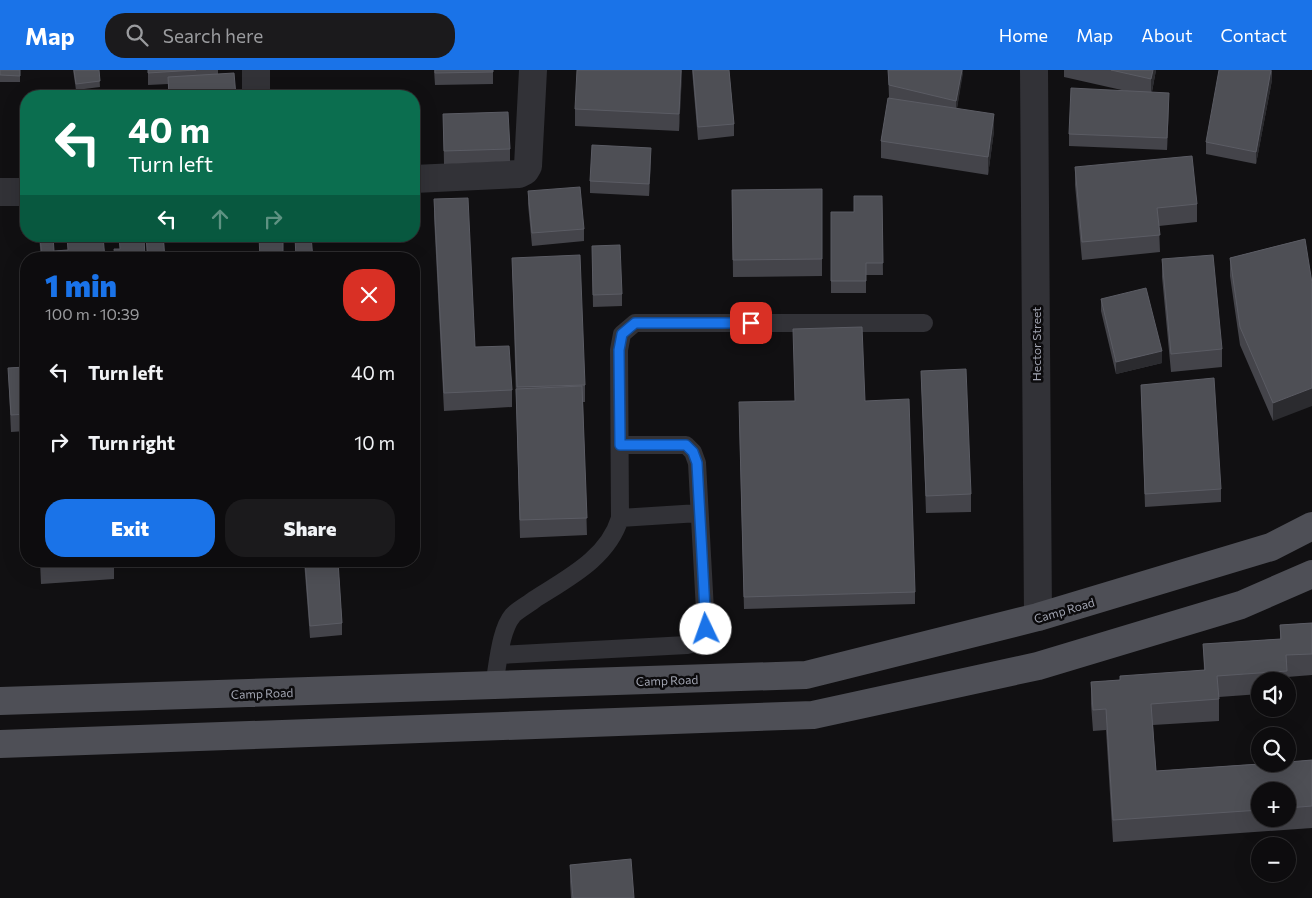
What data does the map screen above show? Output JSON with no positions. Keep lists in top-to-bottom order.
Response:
{
  "streets": {
    "main road": ["Camp Road"],
    "street": ["Hector Street"]
  },
  "crossings": [
    ["Hector Street", "Camp Road"]
  ],
  "page": {
    "header": "Map",
    "search": "Search here",
    "nav": [
      "Home",
      "Map",
      "About",
      "Contact"
    ],
    "turn": ["40 m", "Turn left"],
    "heading": ["1 min", "100 m · 10:39"],
    "list": [
      {
        "name": "Turn left",
        "value": "40 m"
      },
      {
        "name": "Turn right",
        "value": "10 m"
      }
    ],
    "buttons": ["Exit", "Share"],
    "map_buttons": ["+", "−"]
  }
}
